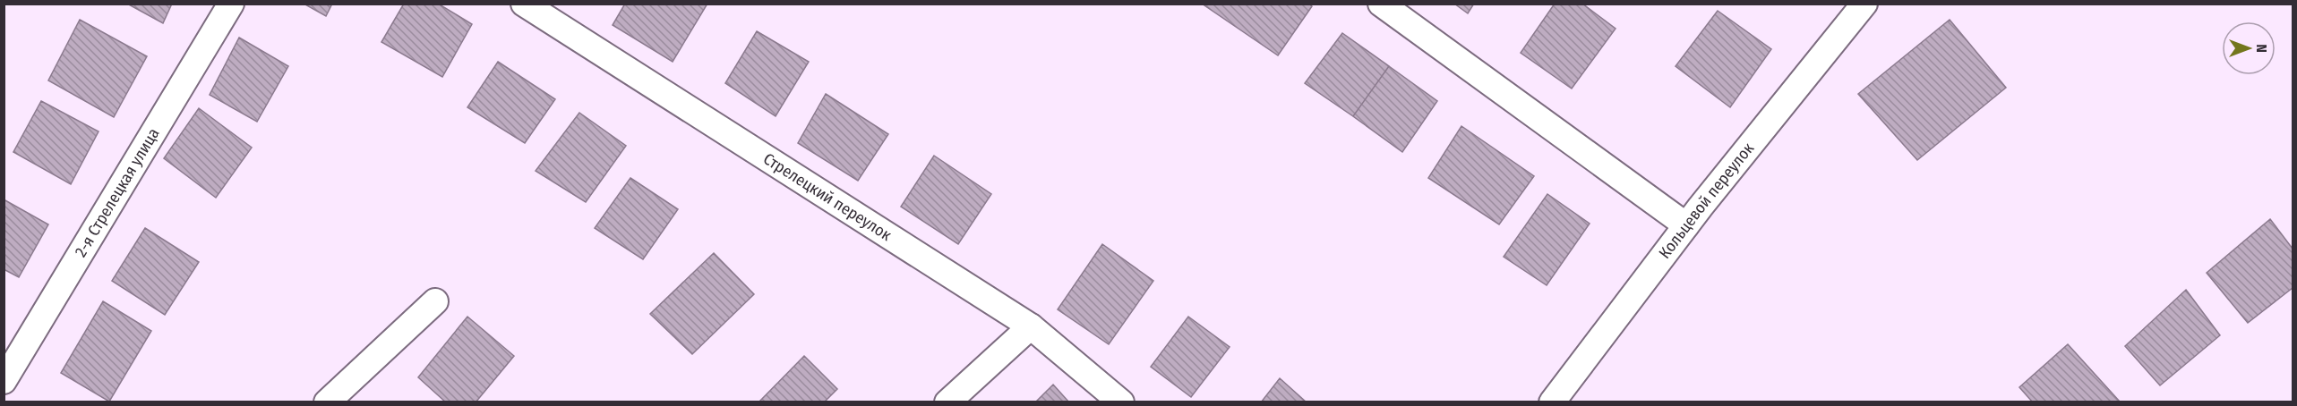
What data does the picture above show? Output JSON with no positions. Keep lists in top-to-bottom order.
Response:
{
  "streets": {
    "street": ["2-я Стрелецкая улица", "Стрелецкий переулок", "Кольцевой переулок"]
  },
  "north": "right"
}
